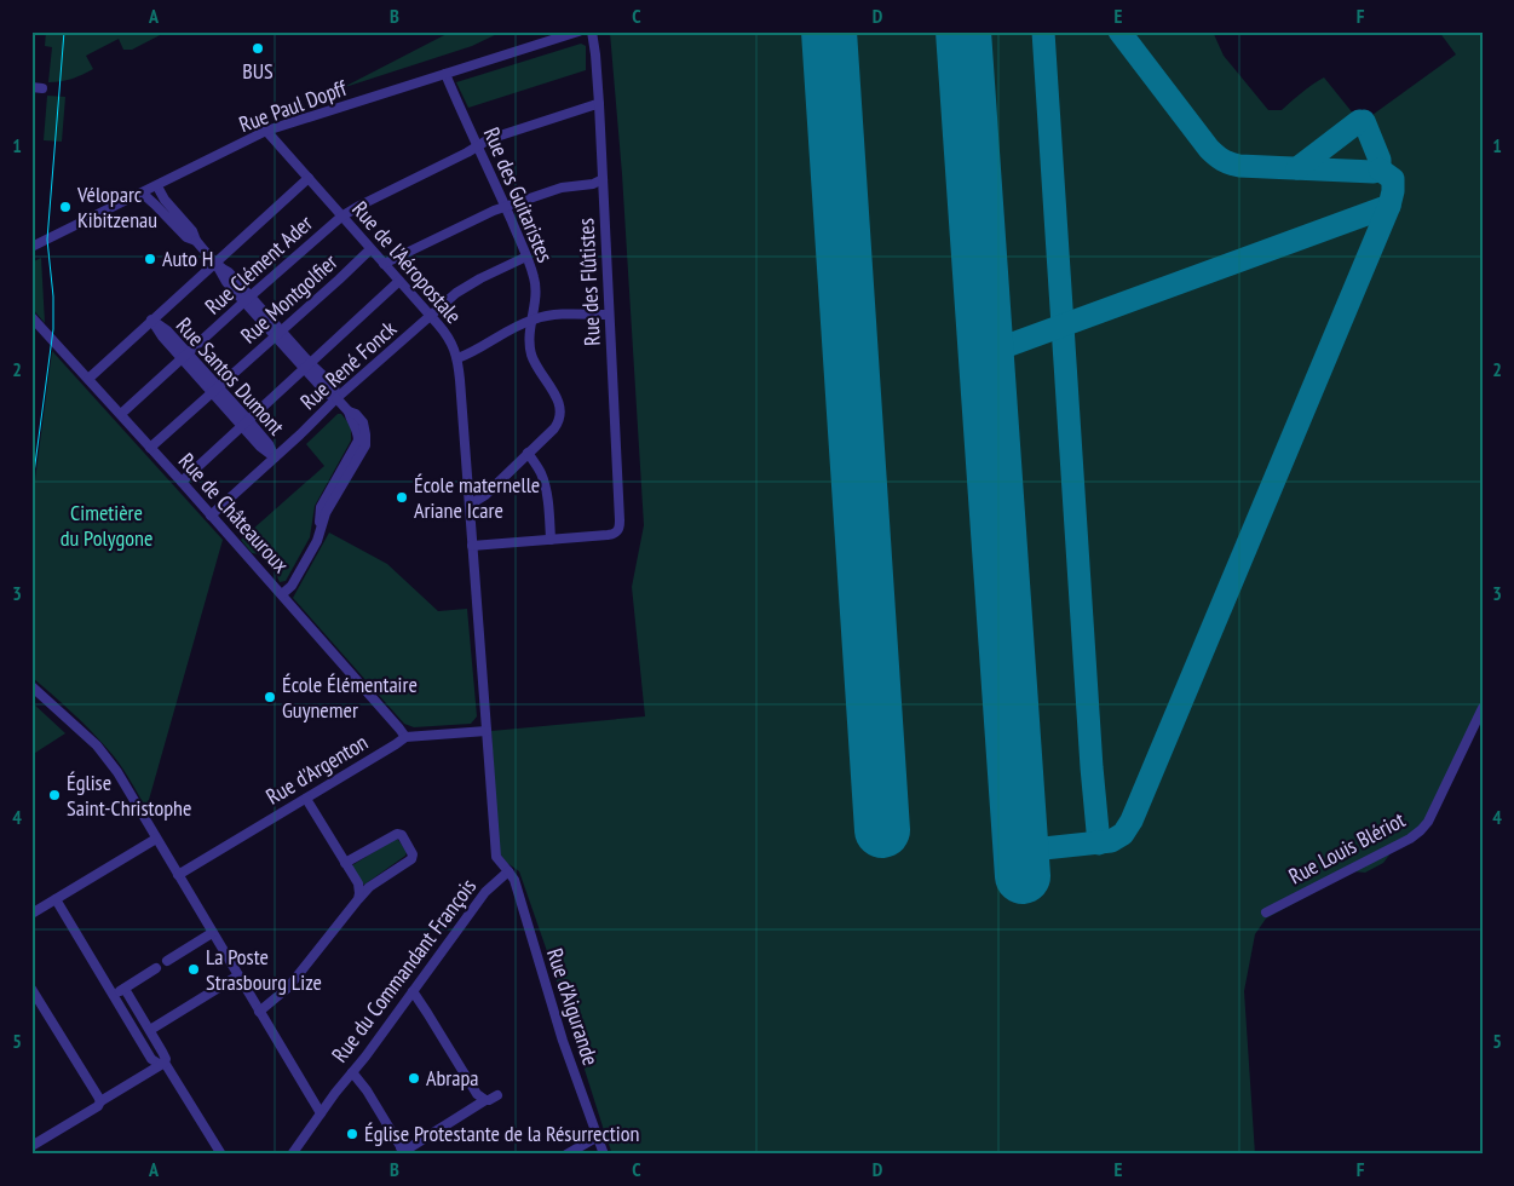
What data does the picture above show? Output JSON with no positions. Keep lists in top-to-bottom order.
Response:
{
  "streets": {
    "street": [
      "Rue Paul Dopff",
      "Rue des Guitaristes",
      "Rue de l'Aéropostale",
      "Rue Clément Ader",
      "Rue des Flûtistes",
      "Rue Montgolfier",
      "Rue René Fonck",
      "Rue Santos Dumont",
      "Rue de Châteauroux",
      "Rue d'Argenton",
      "Rue Louis Blériot",
      "Rue du Commandant François",
      "Rue d'Aigurande"
    ]
  },
  "crossings": [
    ["Rue Paul Dopff", "Rue des Guitaristes"],
    ["Rue Paul Dopff", "Rue de l'Aéropostale"],
    ["Rue des Guitaristes", "Rue de l'Aéropostale"],
    ["Rue des Guitaristes", "Rue Clément Ader"],
    ["Rue des Guitaristes", "Rue René Fonck"],
    ["Rue de l'Aéropostale", "Rue Clément Ader"],
    ["Rue de l'Aéropostale", "Rue Montgolfier"],
    ["Rue de l'Aéropostale", "Rue René Fonck"],
    ["Rue Clément Ader", "Rue des Flûtistes"],
    ["Rue Clément Ader", "Rue Santos Dumont"],
    ["Rue Clément Ader", "Rue de Châteauroux"],
    ["Rue Montgolfier", "Rue Santos Dumont"],
    ["Rue Montgolfier", "Rue de Châteauroux"],
    ["Rue René Fonck", "Rue Santos Dumont"],
    ["Rue René Fonck", "Rue de Châteauroux"],
    ["Rue de Châteauroux", "Rue d'Argenton"],
    ["Rue du Commandant François", "Rue d'Aigurande"]
  ],
  "parks": ["Cimetière du Polygone"],
  "places": [
    "BUS",
    "Véloparc Kibitzenau",
    "Auto H",
    "École maternelle Ariane Icare",
    "École Élémentaire Guynemer",
    "Église Saint-Christophe",
    "La Poste Strasbourg Lize",
    "Abrapa",
    "Église Protestante de la Résurrection"
  ],
  "grid": {
    "columns": [
      "A",
      "B",
      "C",
      "D",
      "E",
      "F"
    ],
    "rows": [
      "1",
      "2",
      "3",
      "4",
      "5"
    ]
  }
}
